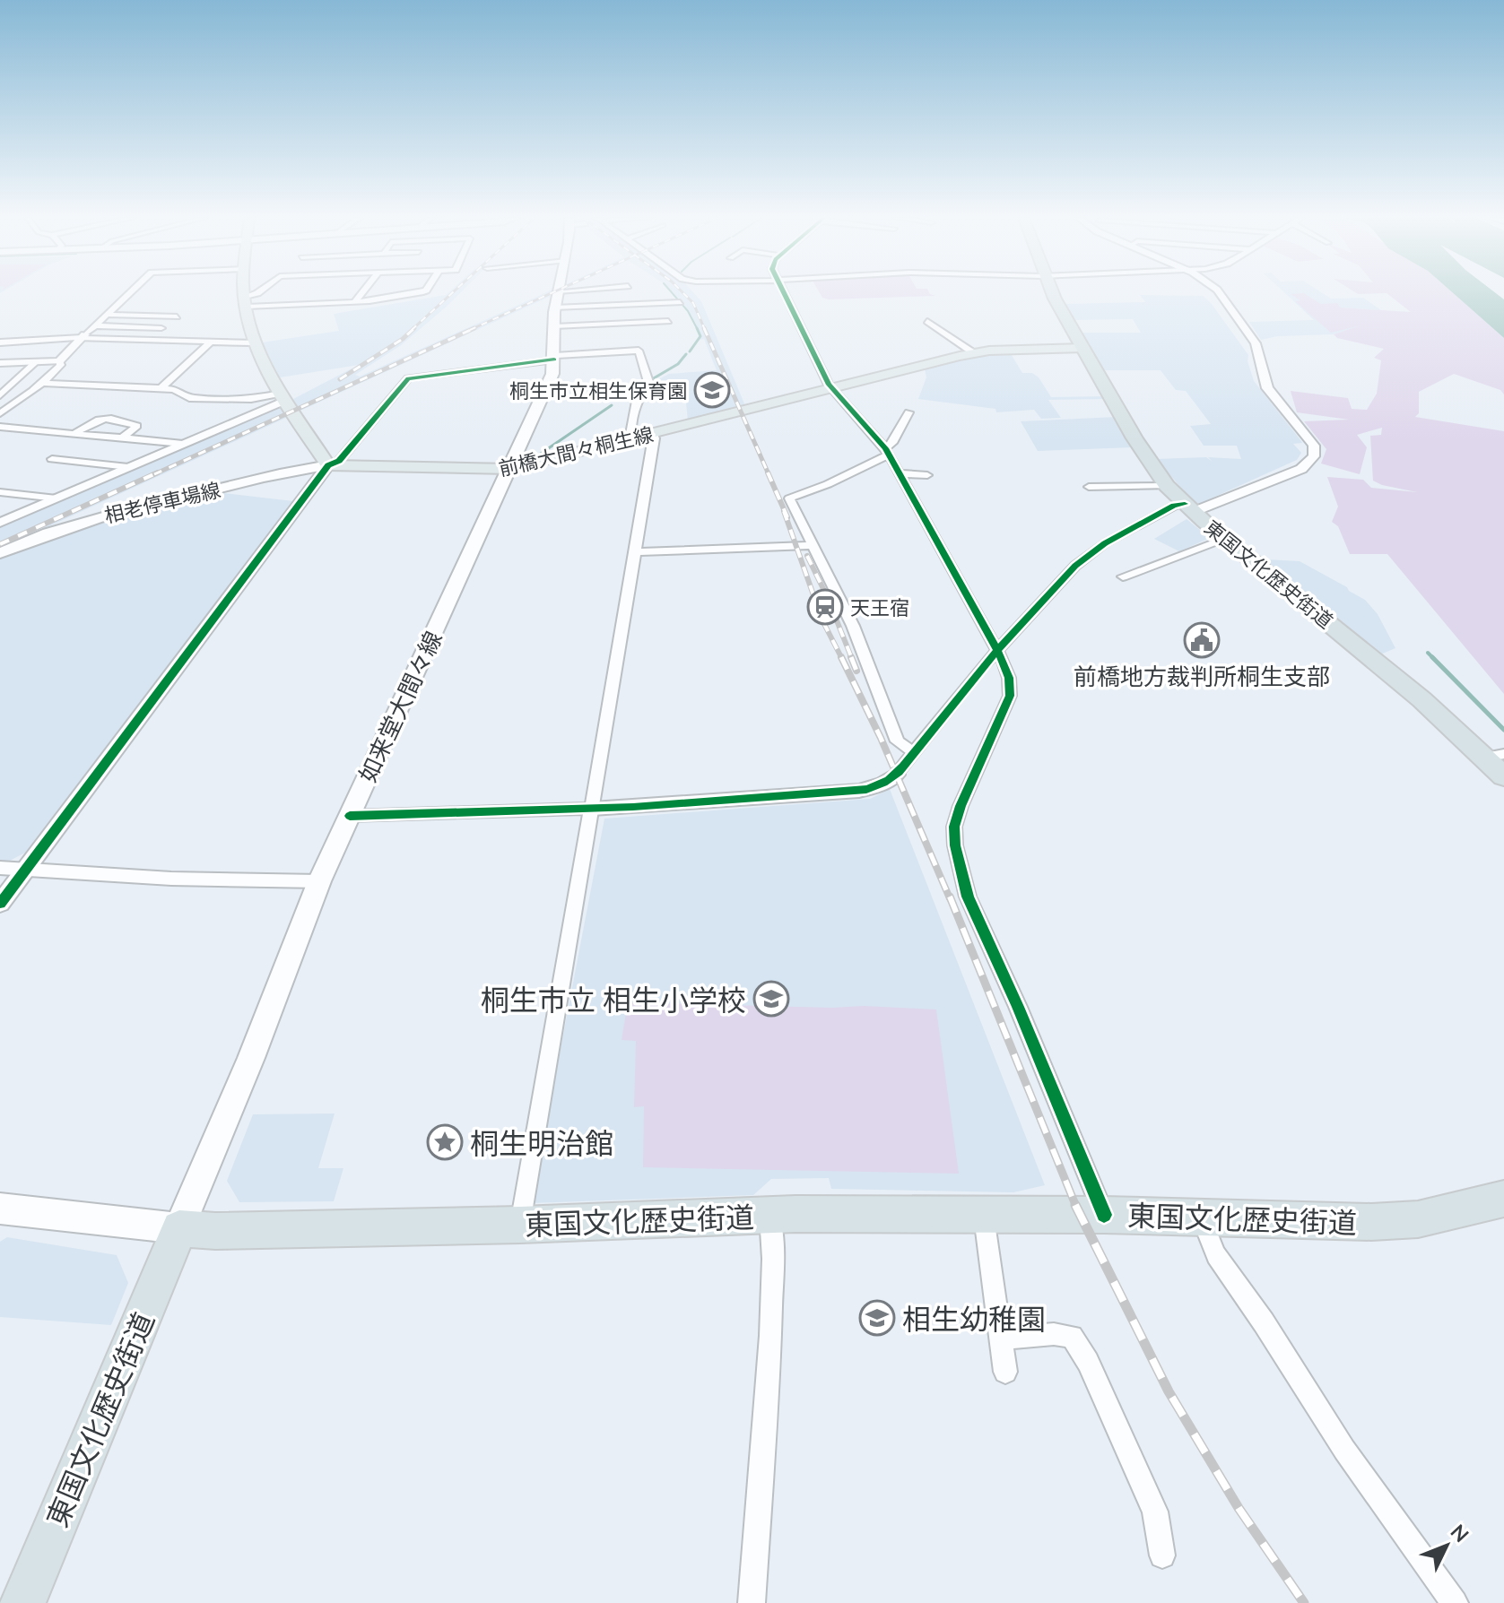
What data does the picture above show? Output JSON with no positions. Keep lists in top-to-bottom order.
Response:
{
  "streets": {
    "highway": ["東国文化歴史街道"],
    "main road": ["前橋大間々桐生線", "相老停車場線", "如来堂大間々線"]
  },
  "crossings": [
    ["前橋大間々桐生線", "相老停車場線"],
    ["前橋大間々桐生線", "東国文化歴史街道"],
    ["前橋大間々桐生線", "如来堂大間々線"],
    ["東国文化歴史街道", "如来堂大間々線"]
  ],
  "places": {
    "school or university": ["桐生市立相生保育園", "桐生市立 相生小学校", "相生幼稚園"],
    "station": ["天王宿"],
    "public building": ["前橋地方裁判所桐生支部"],
    "place": ["桐生明治館"]
  },
  "north": "top right"
}
